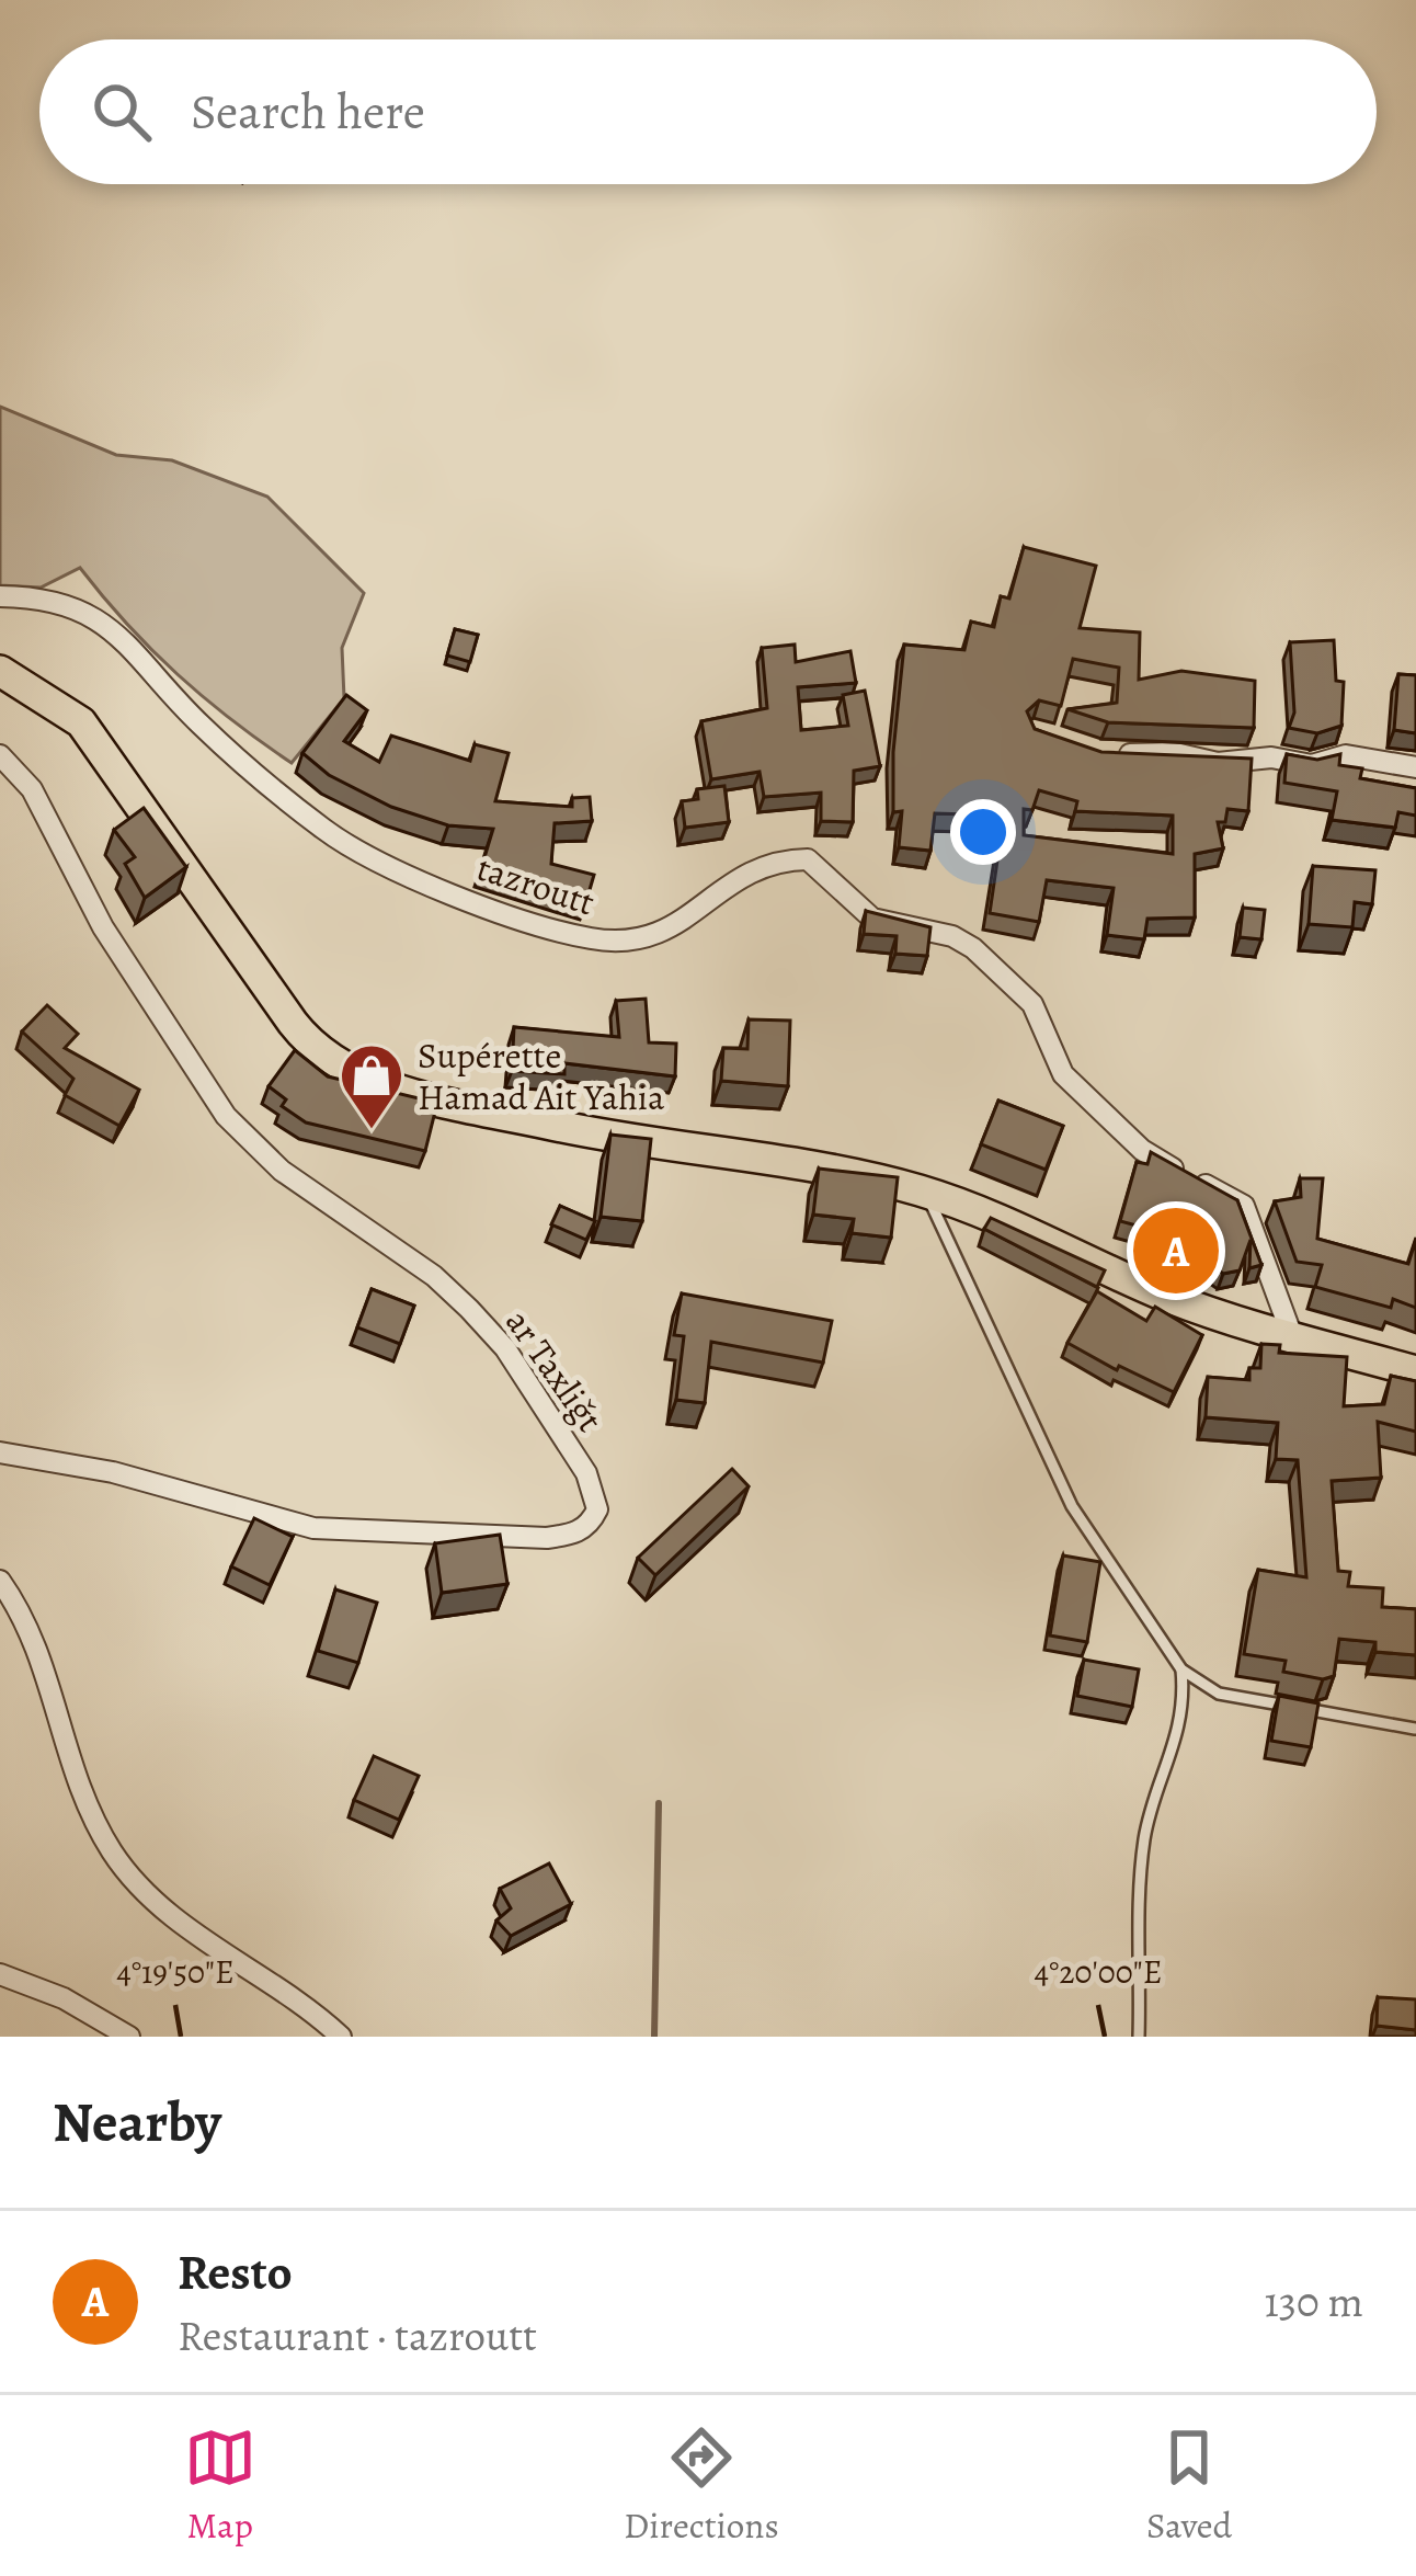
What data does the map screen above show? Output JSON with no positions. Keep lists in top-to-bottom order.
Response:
{
  "streets": {
    "street": ["tazroutt", "ar Taxliǧt"]
  },
  "places": {
    "shop": ["Supérette Hamad Ait Yahia"]
  },
  "page": {
    "search": "Search here",
    "pins": "A",
    "heading": "Nearby",
    "list": [
      {
        "mark": "A",
        "name": "Resto",
        "note": "Restaurant · tazroutt",
        "value": "130 m"
      }
    ],
    "nav": ["Map", "Directions", "Saved"]
  },
  "coordinates": ["4°19'50\"E", "4°20'00\"E"]
}
